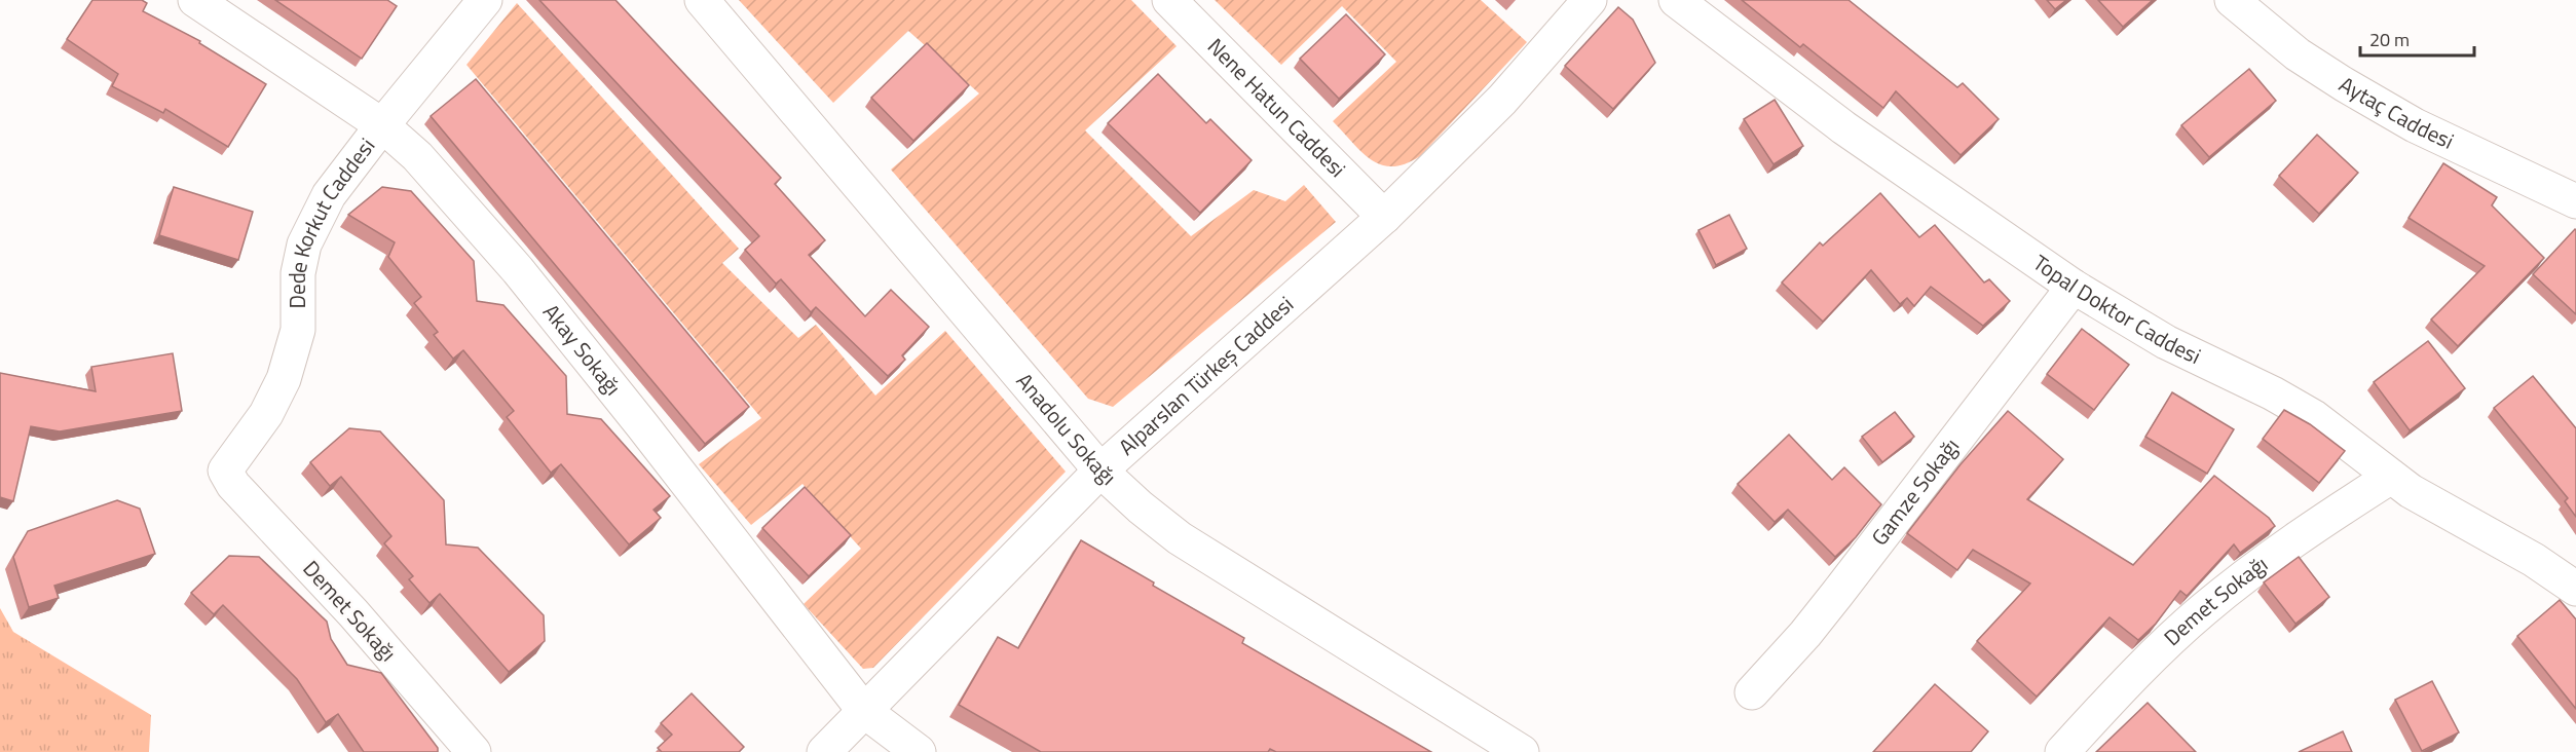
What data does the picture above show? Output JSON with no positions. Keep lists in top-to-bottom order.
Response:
{
  "streets": {
    "street": [
      "Nene Hatun Caddesi",
      "Aytaç Caddesi",
      "Dede Korkut Caddesi",
      "Topal Doktor Caddesi",
      "Akay Sokağı",
      "Alparslan Türkeş Caddesi",
      "Anadolu Sokağı",
      "Gamze Sokağı",
      "Demet Sokağı"
    ]
  },
  "crossings": [
    ["Nene Hatun Caddesi", "Alparslan Türkeş Caddesi"],
    ["Dede Korkut Caddesi", "Akay Sokağı"],
    ["Dede Korkut Caddesi", "Demet Sokağı"],
    ["Topal Doktor Caddesi", "Gamze Sokağı"],
    ["Topal Doktor Caddesi", "Demet Sokağı"],
    ["Akay Sokağı", "Alparslan Türkeş Caddesi"],
    ["Alparslan Türkeş Caddesi", "Anadolu Sokağı"]
  ],
  "scale_bar": "20 m"
}
